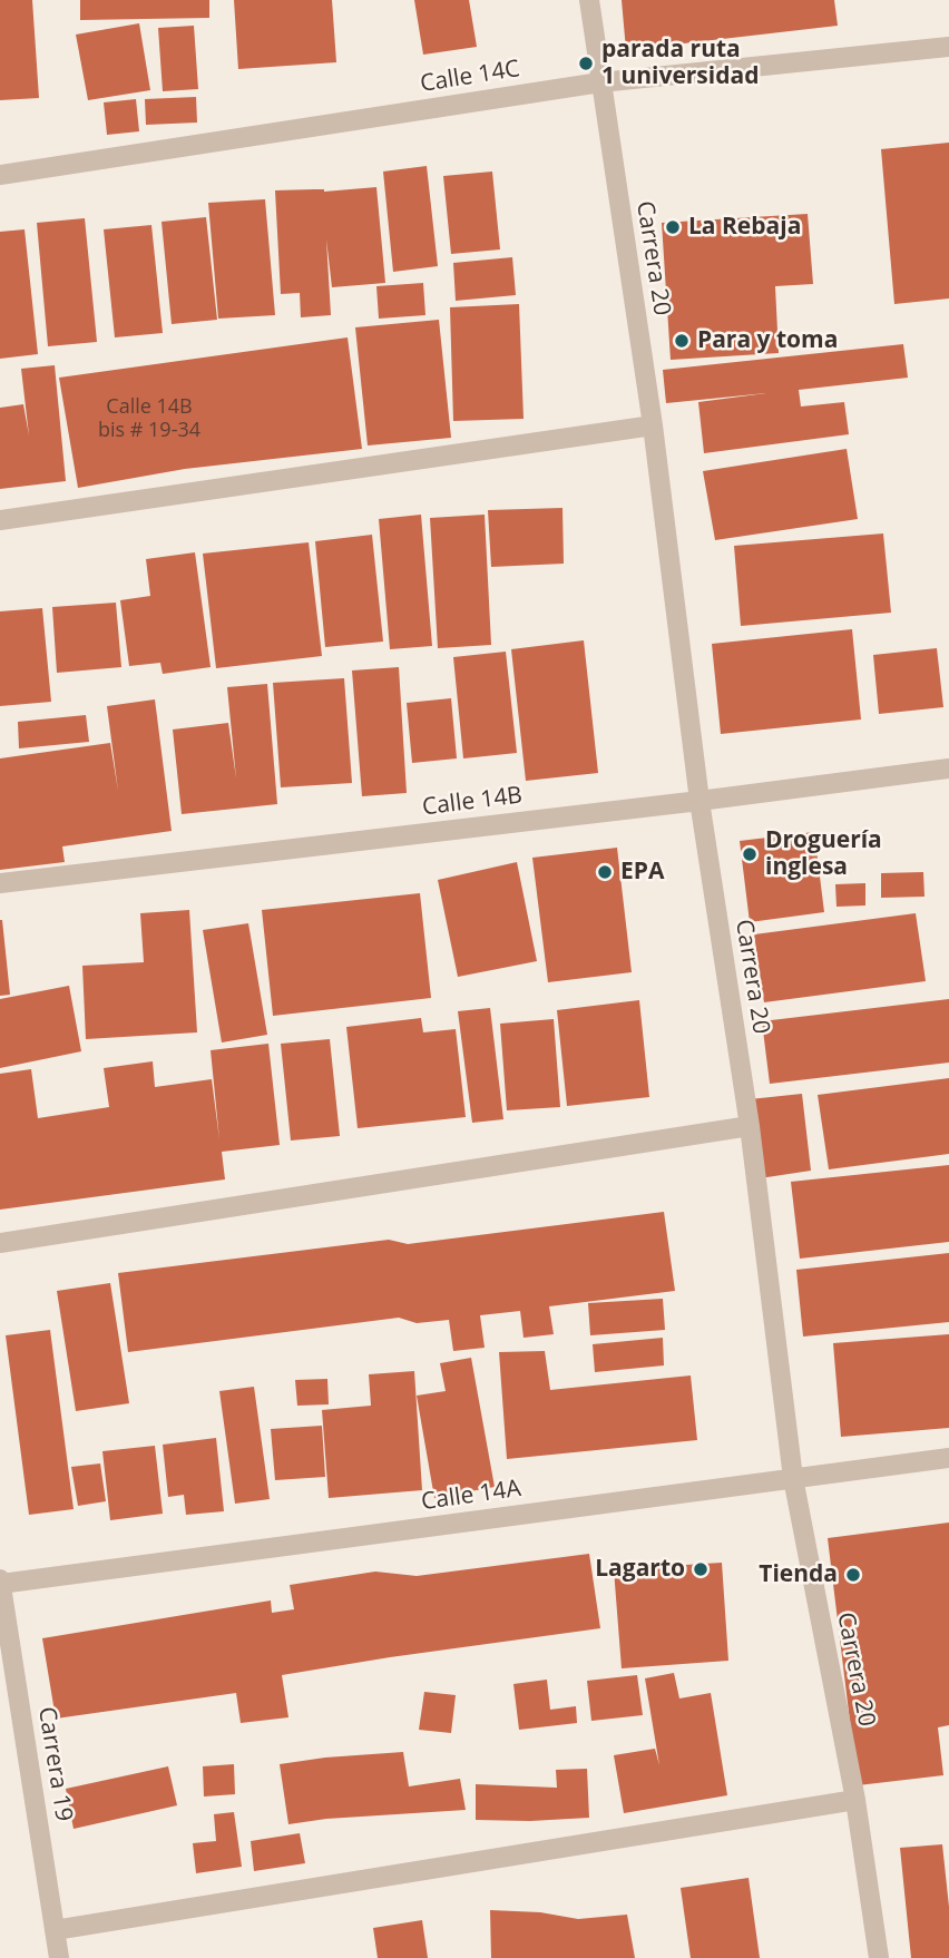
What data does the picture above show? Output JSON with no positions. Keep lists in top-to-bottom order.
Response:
{
  "streets": {
    "street": [
      "Calle 14C",
      "Carrera 20",
      "Calle 14B",
      "Calle 14A",
      "Carrera 19"
    ]
  },
  "crossings": [
    ["Calle 14C", "Carrera 20"],
    ["Carrera 20", "Calle 14B"],
    ["Carrera 20", "Calle 14A"],
    ["Calle 14A", "Carrera 19"]
  ],
  "places": [
    "parada ruta 1 universidad",
    "La Rebaja",
    "Para y toma",
    "Droguería inglesa",
    "EPA",
    "Lagarto",
    "Tienda"
  ],
  "house_numbers": ["Calle 14B bis # 19-34"]
}
